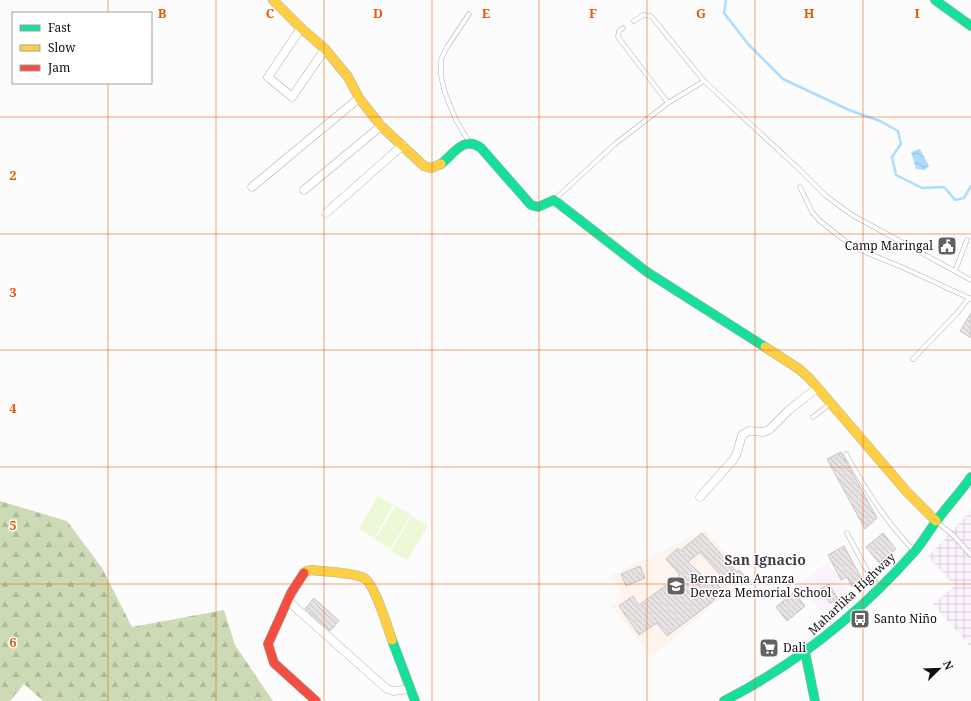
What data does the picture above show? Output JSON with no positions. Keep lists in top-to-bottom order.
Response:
{
  "streets": {
    "street": ["Maharlika Highway"]
  },
  "districts": ["San Ignacio"],
  "places": {
    "public building": ["Camp Maringal"],
    "school or university": ["Bernadina Aranza Deveza Memorial School"],
    "bus stop": ["Santo Niño"],
    "supermarket": ["Dali"]
  },
  "legend": ["Fast", "Slow", "Jam"],
  "north": "top right",
  "grid": {
    "columns": [
      "B",
      "C",
      "D",
      "E",
      "F",
      "G",
      "H",
      "I"
    ],
    "rows": [
      "2",
      "3",
      "4",
      "5",
      "6"
    ]
  }
}
